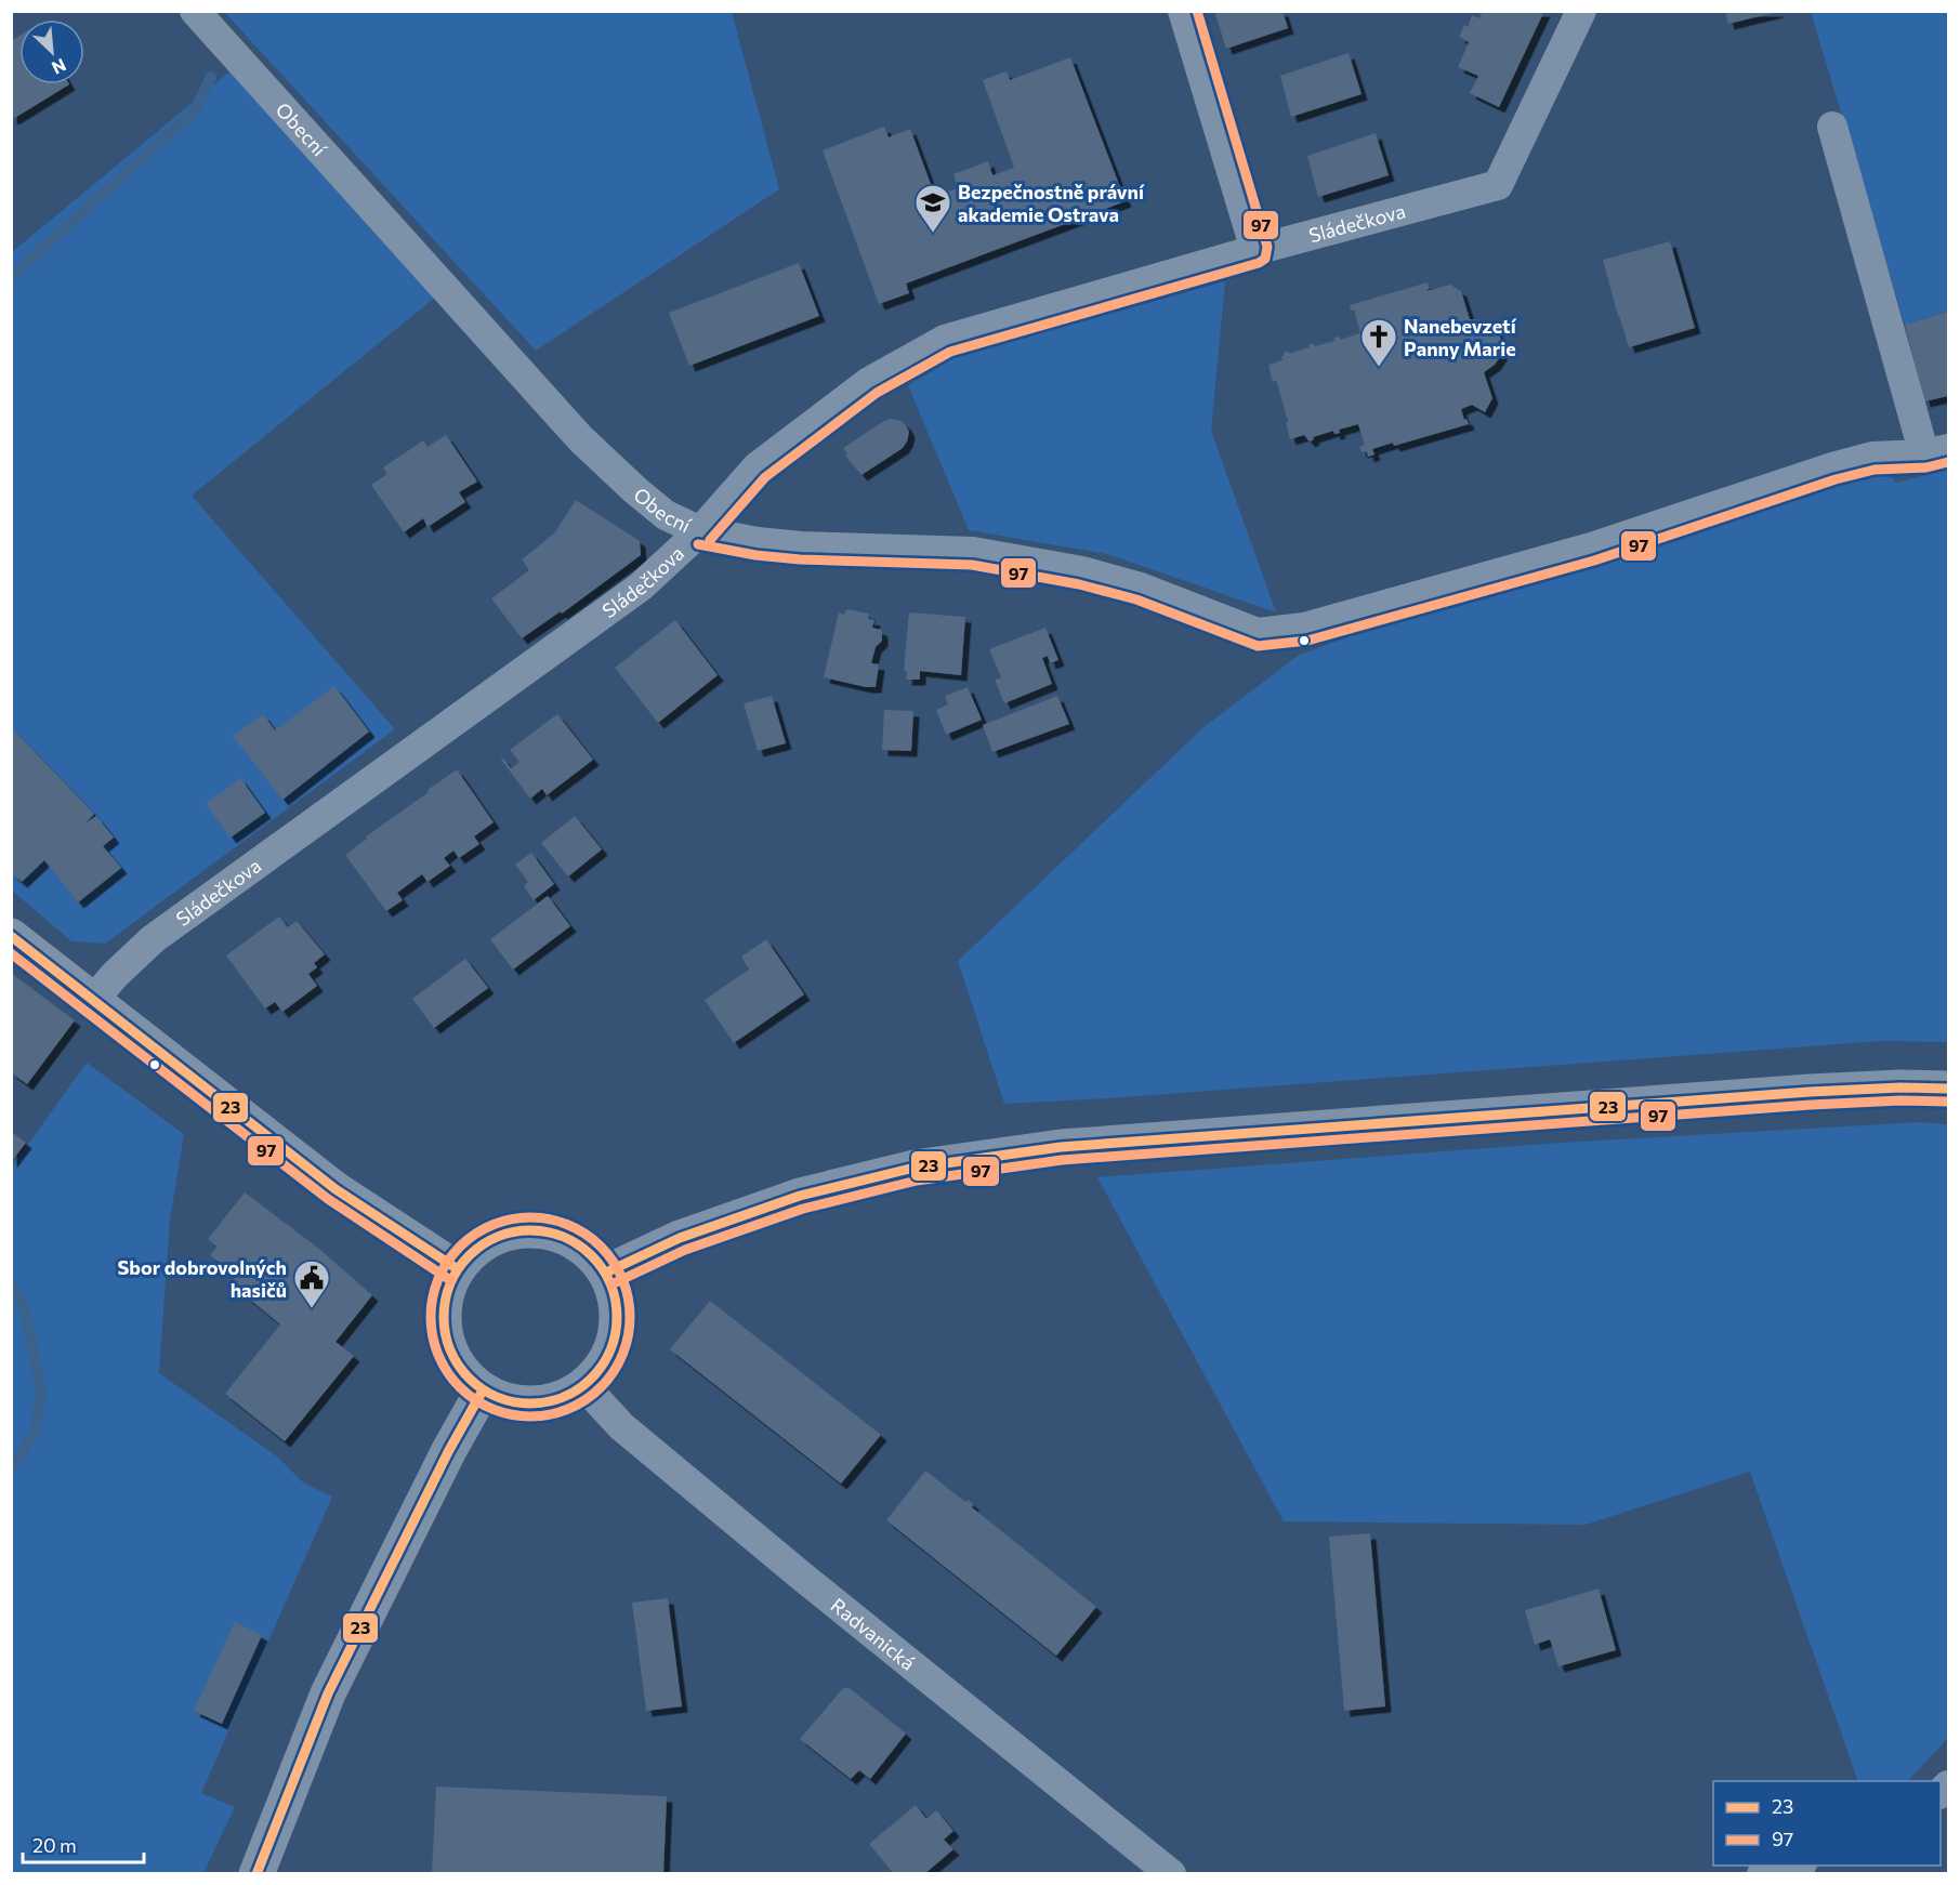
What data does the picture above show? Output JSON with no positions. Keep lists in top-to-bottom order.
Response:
{
  "streets": {
    "street": ["Obecní", "Sládečkova", "Radvanická"]
  },
  "crossings": [
    ["Obecní", "Sládečkova"]
  ],
  "places": {
    "school or university": ["Bezpečnostně právní akademie Ostrava"],
    "church": ["Nanebevzetí Panny Marie"],
    "public building": ["Sbor dobrovolných hasičů"]
  },
  "lines": ["transit line 97", "transit line 23"],
  "legend": ["23", "97"],
  "scale_bar": "20 m",
  "north": "bottom right"
}
